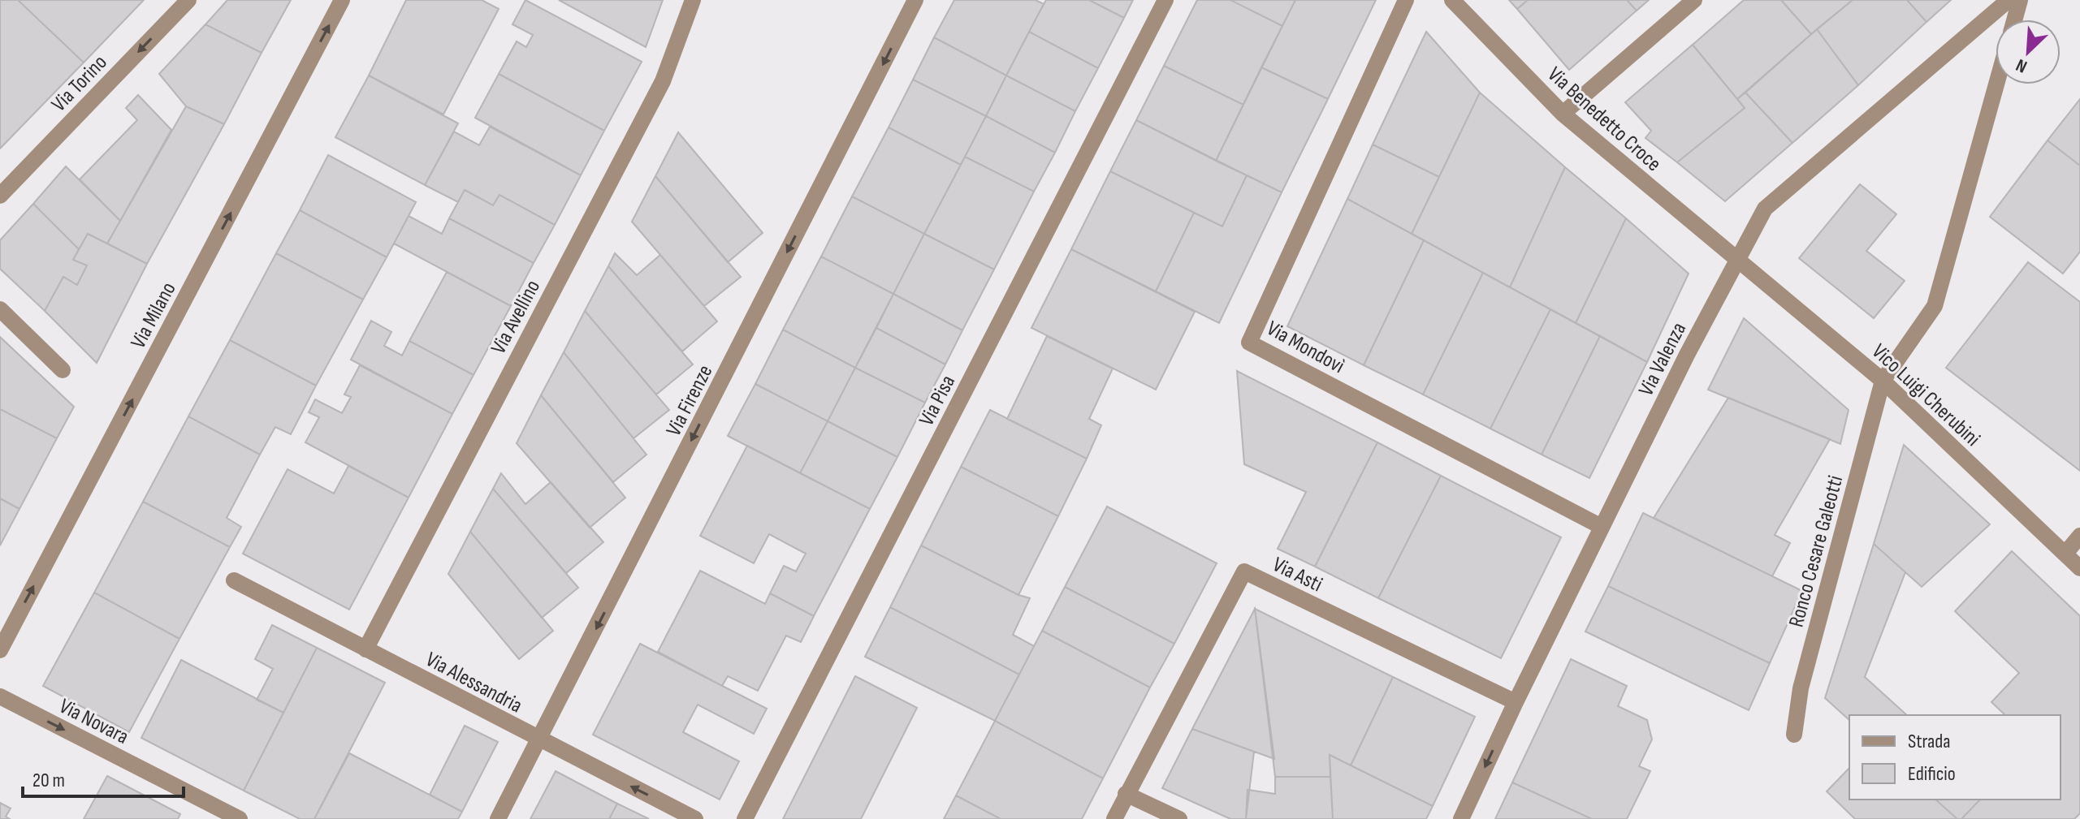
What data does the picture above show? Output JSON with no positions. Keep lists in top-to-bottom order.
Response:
{
  "streets": {
    "street": [
      "Via Torino",
      "Via Benedetto Croce",
      "Via Milano",
      "Via Avellino",
      "Via Mondovì",
      "Via Valenza",
      "Vico Luigi Cherubini",
      "Via Firenze",
      "Via Pisa",
      "Ronco Cesare Galeotti",
      "Via Asti",
      "Via Alessandria",
      "Via Novara"
    ]
  },
  "crossings": [
    ["Via Benedetto Croce", "Via Valenza"],
    ["Via Benedetto Croce", "Vico Luigi Cherubini"],
    ["Via Avellino", "Via Alessandria"],
    ["Via Mondovì", "Via Valenza"],
    ["Via Valenza", "Vico Luigi Cherubini"],
    ["Via Valenza", "Via Asti"],
    ["Vico Luigi Cherubini", "Ronco Cesare Galeotti"],
    ["Via Firenze", "Via Alessandria"]
  ],
  "one_way": [
    "Via Torino",
    "Via Milano",
    "Via Firenze",
    "Via Novara"
  ],
  "legend": ["Strada", "Edificio"],
  "scale_bar": "20 m",
  "north": "bottom left"
}
